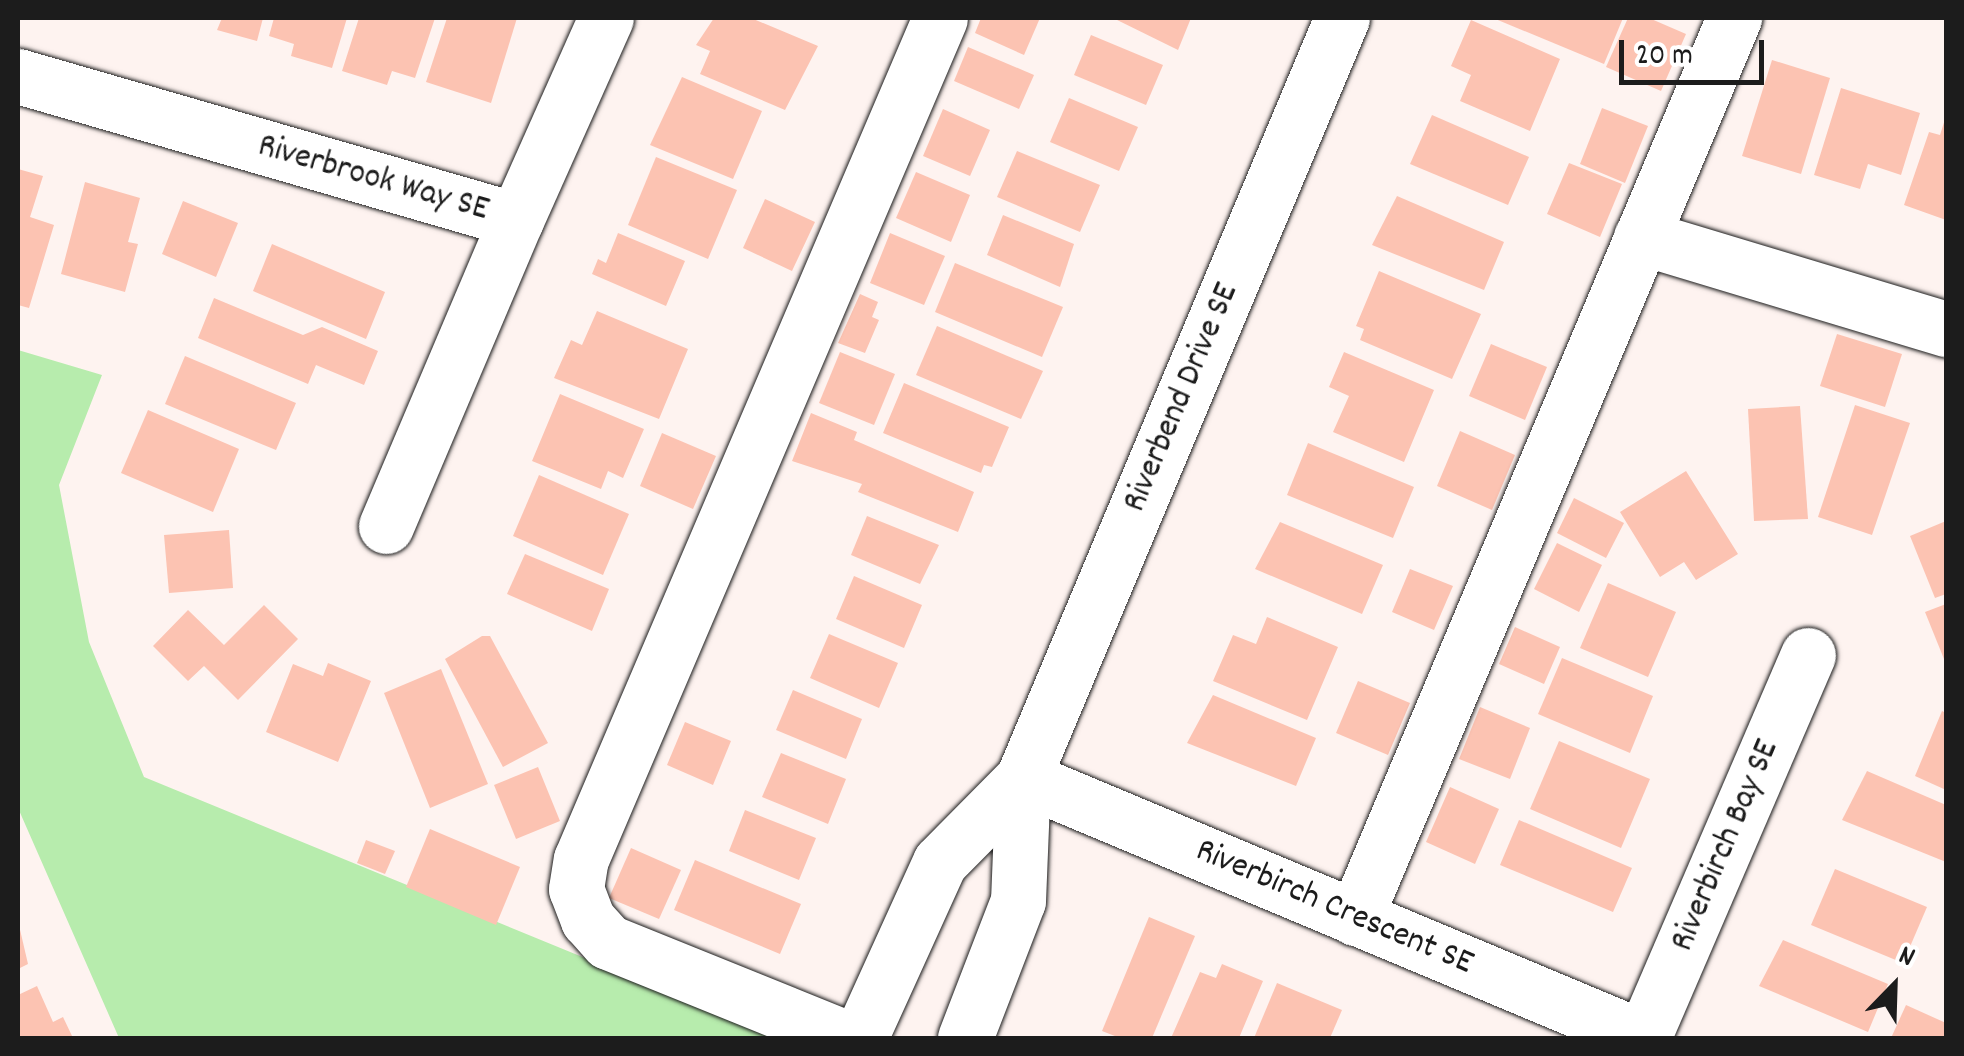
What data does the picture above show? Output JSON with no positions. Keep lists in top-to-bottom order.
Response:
{
  "streets": {
    "street": [
      "Riverbrook Way SE",
      "Riverbend Drive SE",
      "Riverbirch Bay SE",
      "Riverbirch Crescent SE"
    ]
  },
  "crossings": [
    ["Riverbend Drive SE", "Riverbirch Crescent SE"],
    ["Riverbirch Bay SE", "Riverbirch Crescent SE"]
  ],
  "scale_bar": "20 m",
  "north": "top right"
}
